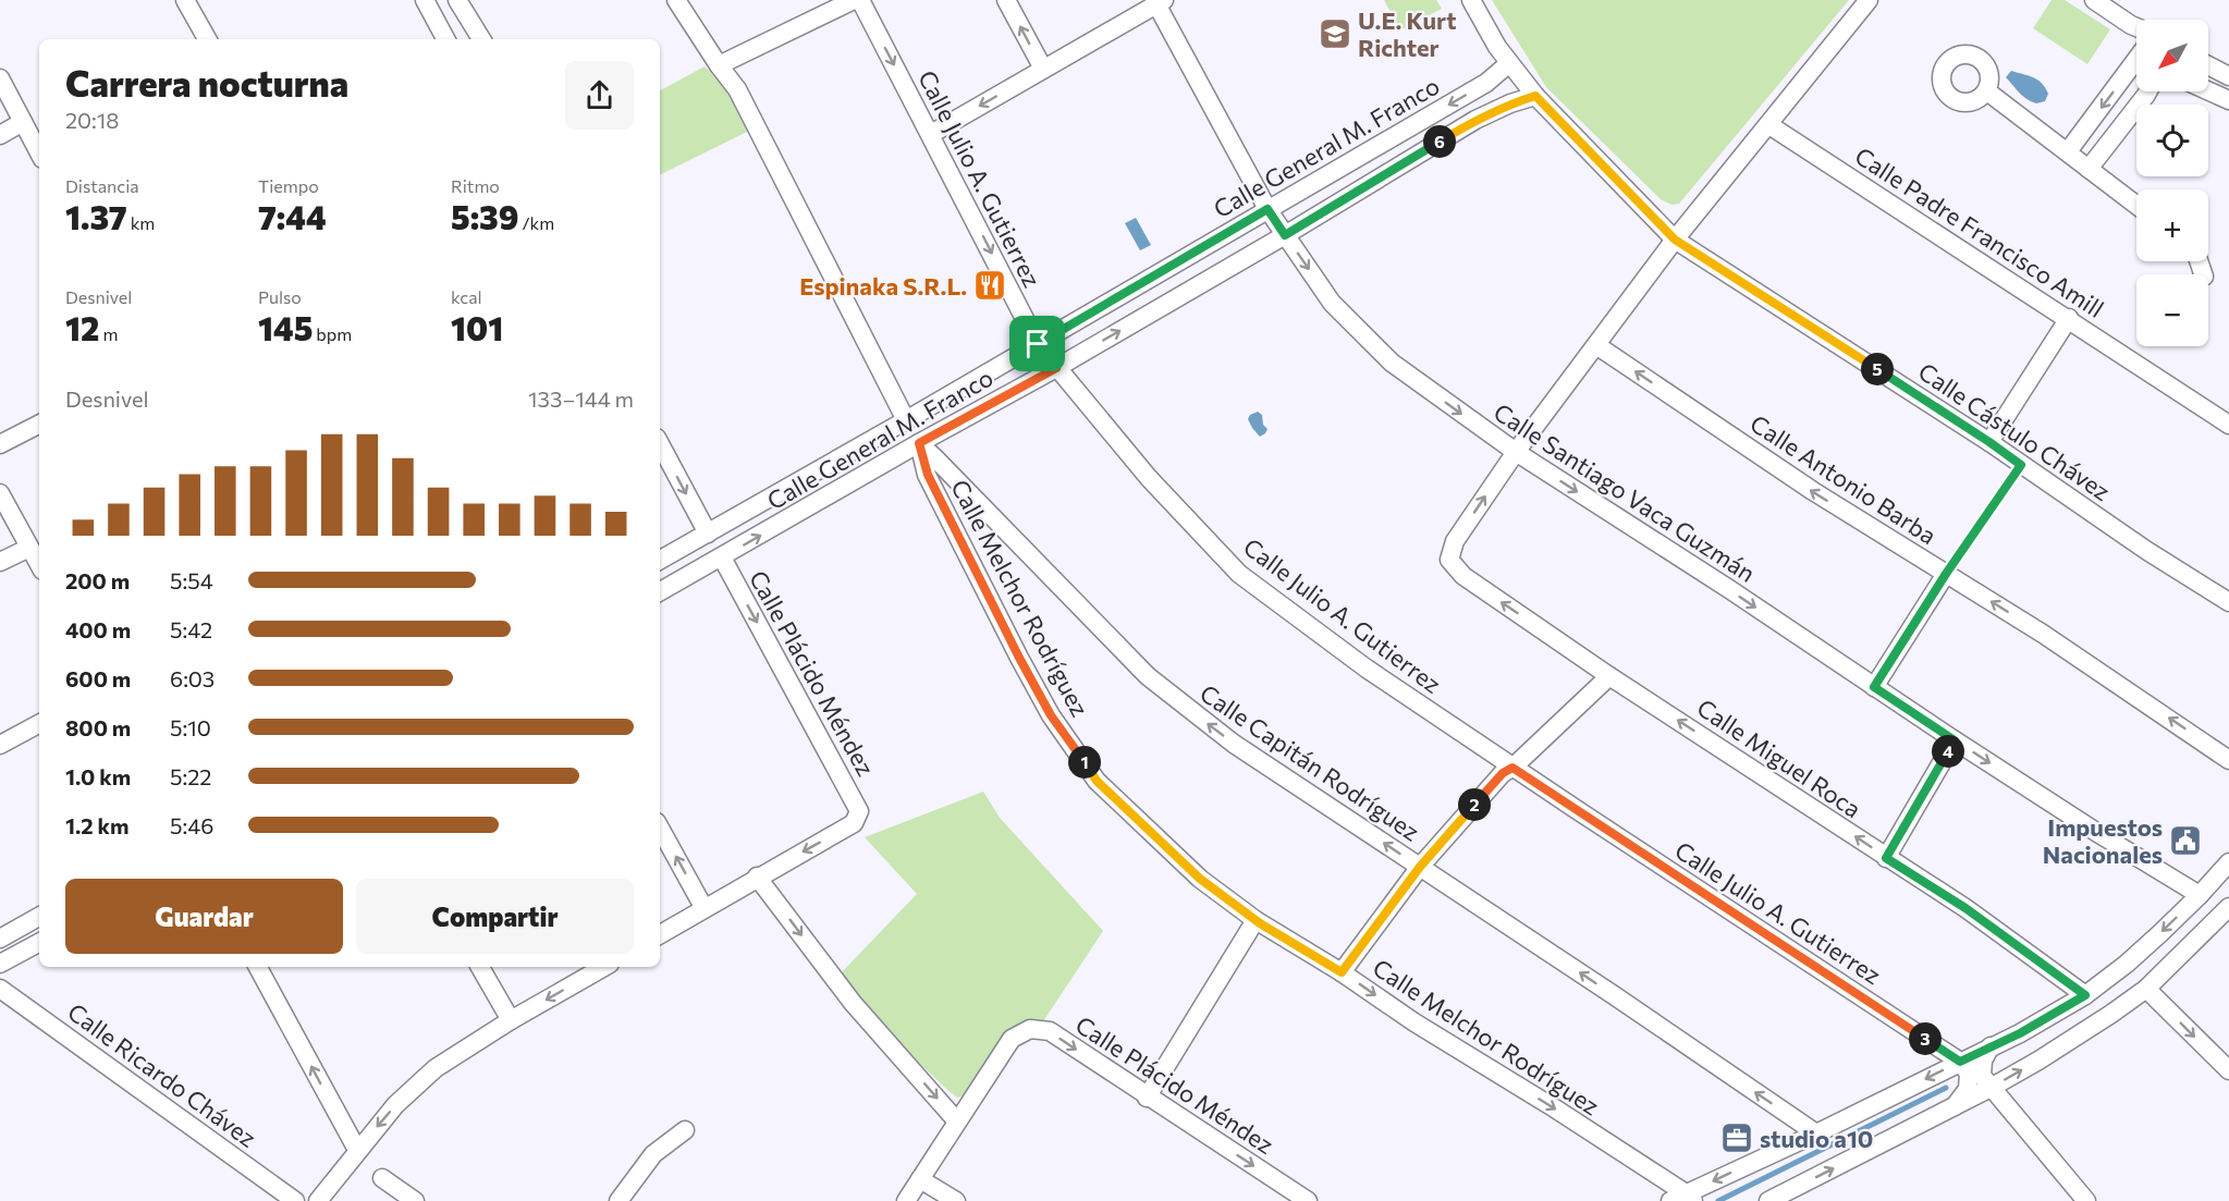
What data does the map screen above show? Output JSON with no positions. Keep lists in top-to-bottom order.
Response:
{
  "streets": {
    "street": [
      "Calle General M. Franco",
      "Calle Julio A. Gutierrez",
      "Calle Padre Francisco Amill",
      "Calle Cástulo Chávez",
      "Calle Antonio Barba",
      "Calle Santiago Vaca Guzmán",
      "Calle Melchor Rodríguez",
      "Calle Plácido Méndez",
      "Calle Miguel Roca",
      "Calle Capitán Rodríguez",
      "Calle Ricardo Chávez"
    ]
  },
  "crossings": [
    ["Calle General M. Franco", "Calle Julio A. Gutierrez"],
    ["Calle General M. Franco", "Calle Cástulo Chávez"],
    ["Calle General M. Franco", "Calle Santiago Vaca Guzmán"],
    ["Calle General M. Franco", "Calle Melchor Rodríguez"],
    ["Calle General M. Franco", "Calle Plácido Méndez"],
    ["Calle General M. Franco", "Calle Capitán Rodríguez"],
    ["Calle Santiago Vaca Guzmán", "Calle Miguel Roca"],
    ["Calle Melchor Rodríguez", "Calle Capitán Rodríguez"]
  ],
  "one_way": [
    "Calle Antonio Barba",
    "Calle Santiago Vaca Guzmán",
    "Calle Melchor Rodríguez",
    "Calle Miguel Roca",
    "Calle Capitán Rodríguez"
  ],
  "places": {
    "school or university": ["U.E. Kurt Richter"],
    "restaurant": ["Espinaka S.R.L."],
    "public building": ["Impuestos Nacionales"],
    "office": ["studio a10"]
  },
  "north": "bottom left",
  "page": {
    "map_buttons": ["+", "−"],
    "heading": ["Carrera nocturna", "20:18"],
    "pins": [
      "6",
      "5",
      "4",
      "1",
      "2",
      "3"
    ],
    "stats": [
      ["Distancia", "1.37 km"],
      ["Tiempo", "7:44"],
      ["Ritmo", "5:39 /km"],
      ["Desnivel", "12 m"],
      ["Pulso", "145 bpm"],
      ["kcal", "101"]
    ],
    "chart": ["Desnivel", "133–144 m"],
    "list": [
      {
        "name": "200 m",
        "note": "5:54"
      },
      {
        "name": "400 m",
        "note": "5:42"
      },
      {
        "name": "600 m",
        "note": "6:03"
      },
      {
        "name": "800 m",
        "note": "5:10"
      },
      {
        "name": "1.0 km",
        "note": "5:22"
      },
      {
        "name": "1.2 km",
        "note": "5:46"
      }
    ],
    "buttons": ["Guardar", "Compartir"]
  }
}
